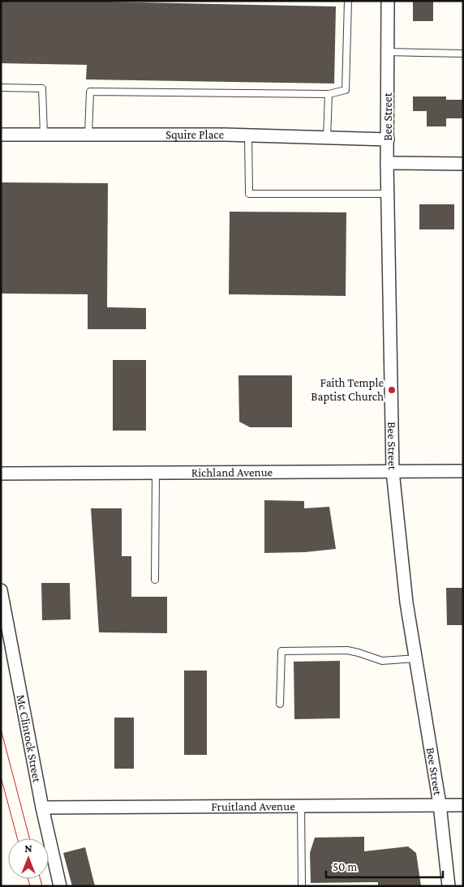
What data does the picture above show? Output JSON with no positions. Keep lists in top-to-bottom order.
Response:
{
  "streets": {
    "street": [
      "Bee Street",
      "Squire Place",
      "Richland Avenue",
      "Mc Clintock Street",
      "Fruitland Avenue"
    ]
  },
  "crossings": [
    ["Bee Street", "Squire Place"],
    ["Bee Street", "Richland Avenue"],
    ["Bee Street", "Fruitland Avenue"],
    ["Mc Clintock Street", "Fruitland Avenue"]
  ],
  "places": ["Faith Temple Baptist Church"],
  "scale_bar": "50 m",
  "north": "top"
}
